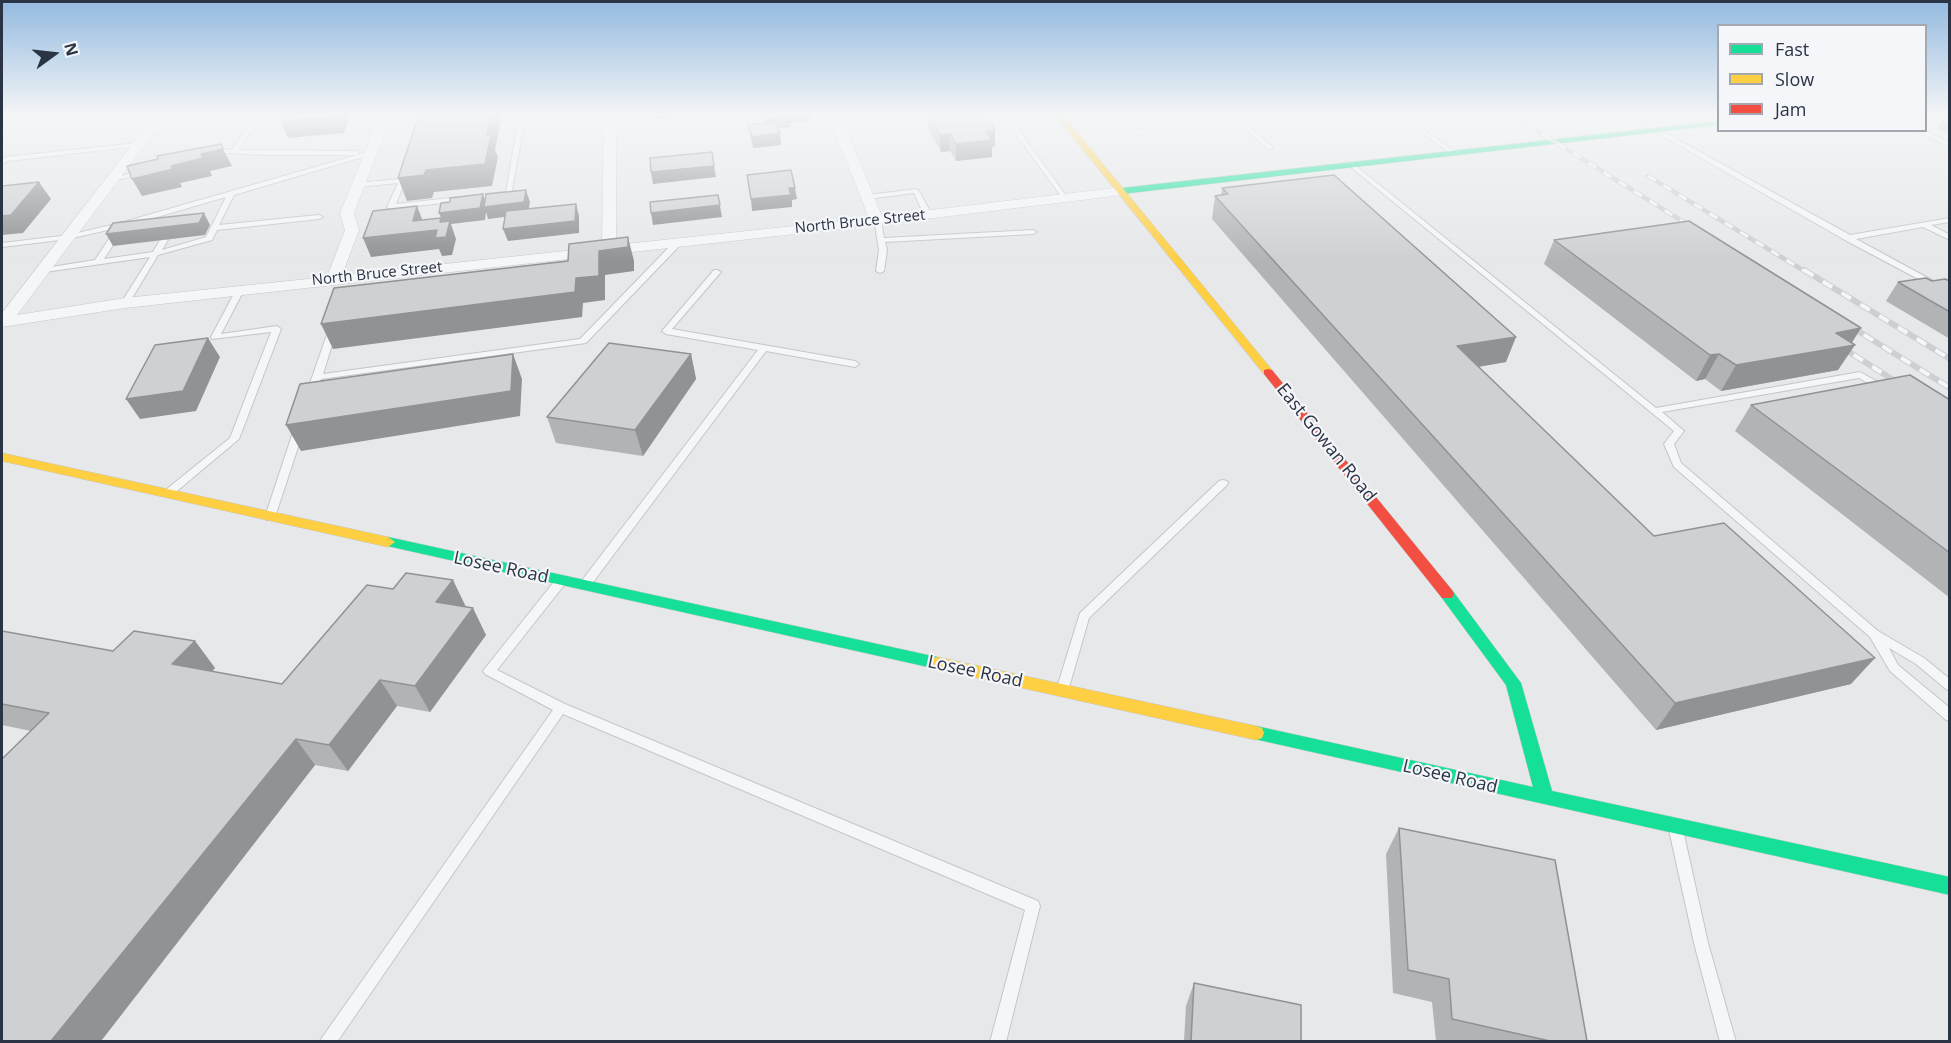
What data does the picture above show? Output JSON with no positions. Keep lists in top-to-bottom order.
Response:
{
  "streets": {
    "street": ["North Bruce Street", "East Gowan Road", "Losee Road"]
  },
  "crossings": [
    ["North Bruce Street", "East Gowan Road"],
    ["East Gowan Road", "Losee Road"]
  ],
  "legend": ["Fast", "Slow", "Jam"],
  "north": "right"
}
